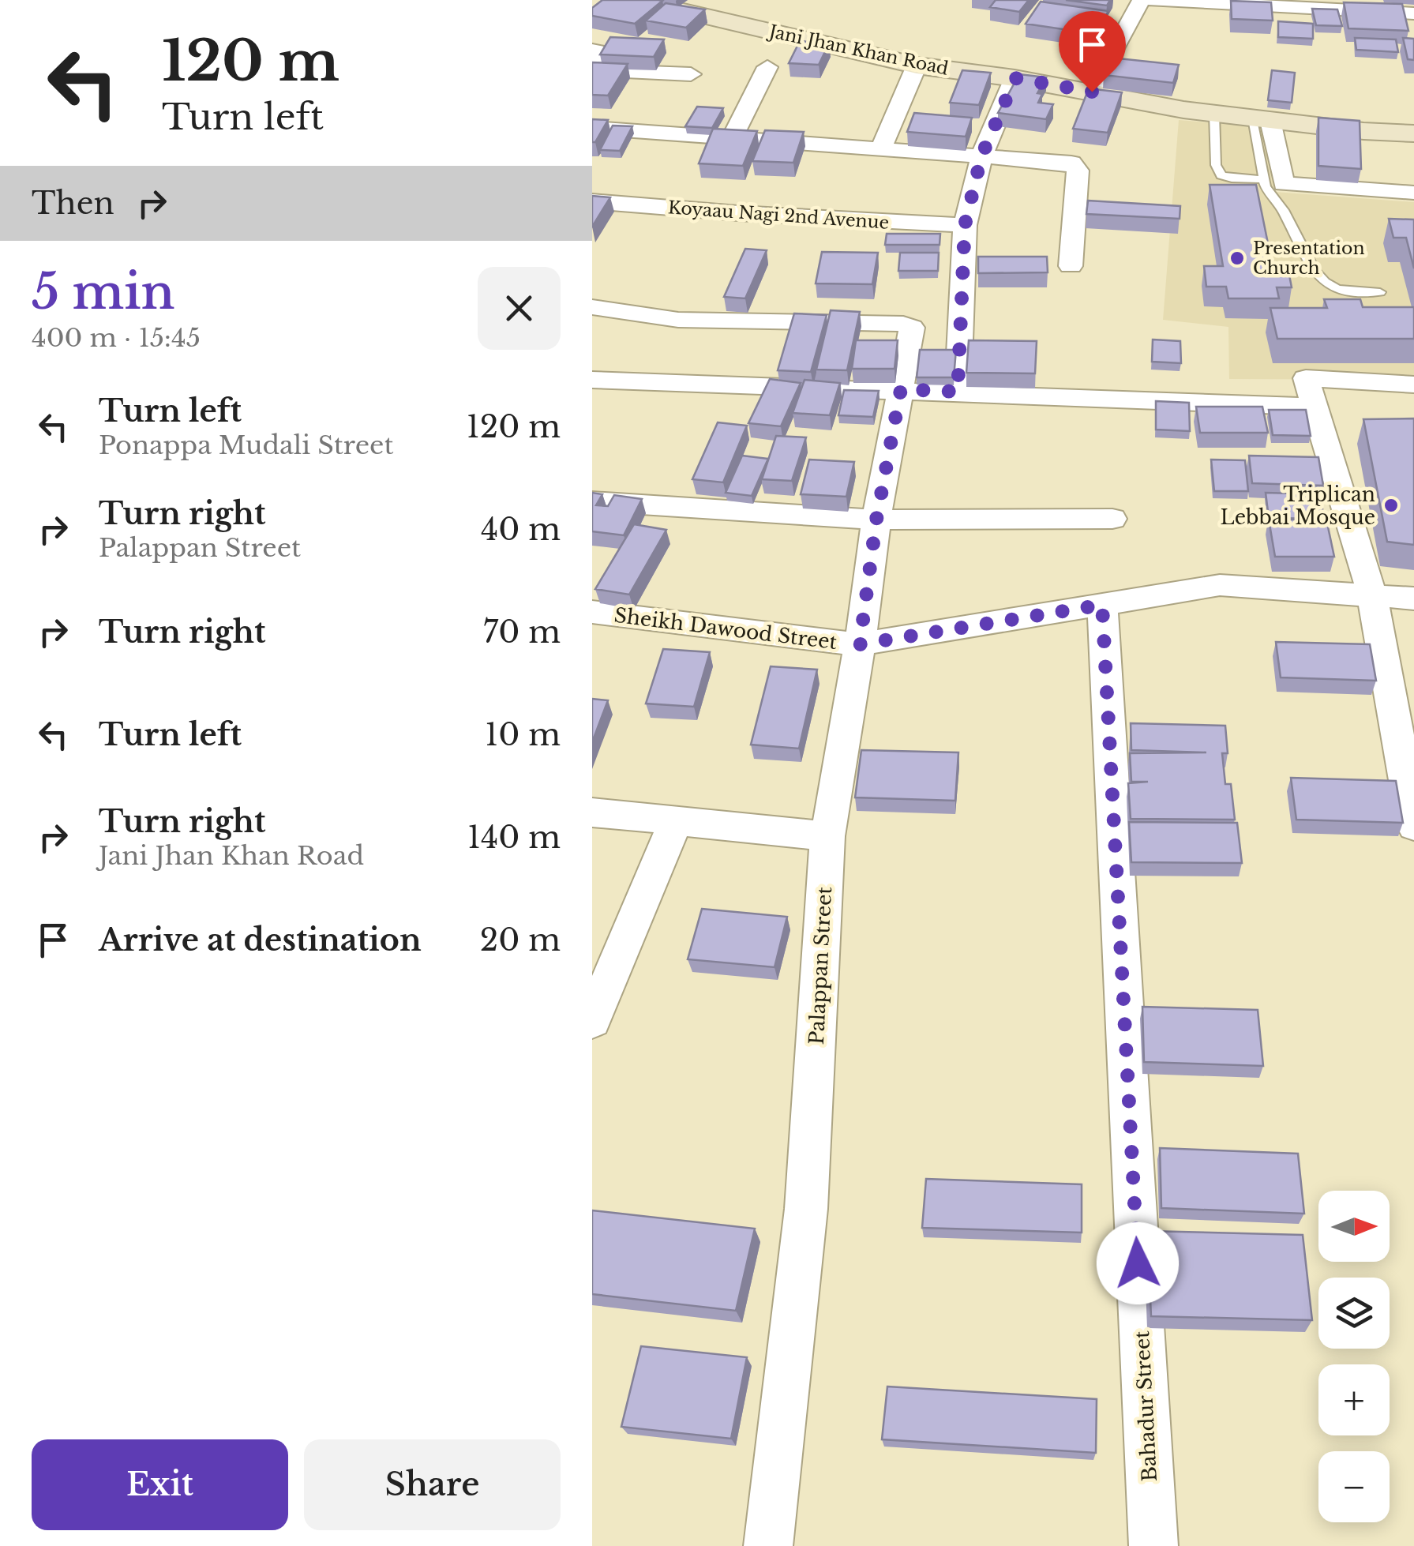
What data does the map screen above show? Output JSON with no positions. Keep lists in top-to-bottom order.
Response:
{
  "streets": {
    "street": [
      "Jani Jhan Khan Road",
      "Koyaau Nagi 2nd Avenue",
      "Sheikh Dawood Street",
      "Palappan Street",
      "Bahadur Street"
    ]
  },
  "crossings": [
    ["Sheikh Dawood Street", "Palappan Street"],
    ["Sheikh Dawood Street", "Bahadur Street"]
  ],
  "places": ["Presentation Church", "Triplican Lebbai Mosque"],
  "north": "right",
  "page": {
    "turn": ["120 m", "Turn left"],
    "then": "Then",
    "heading": ["5 min", "400 m · 15:45"],
    "list": [
      {
        "name": "Turn left",
        "note": "Ponappa Mudali Street",
        "value": "120 m"
      },
      {
        "name": "Turn right",
        "note": "Palappan Street",
        "value": "40 m"
      },
      {
        "name": "Turn right",
        "value": "70 m"
      },
      {
        "name": "Turn left",
        "value": "10 m"
      },
      {
        "name": "Turn right",
        "note": "Jani Jhan Khan Road",
        "value": "140 m"
      },
      {
        "name": "Arrive at destination",
        "value": "20 m"
      }
    ],
    "map_buttons": ["+", "−"],
    "buttons": ["Exit", "Share"]
  }
}
